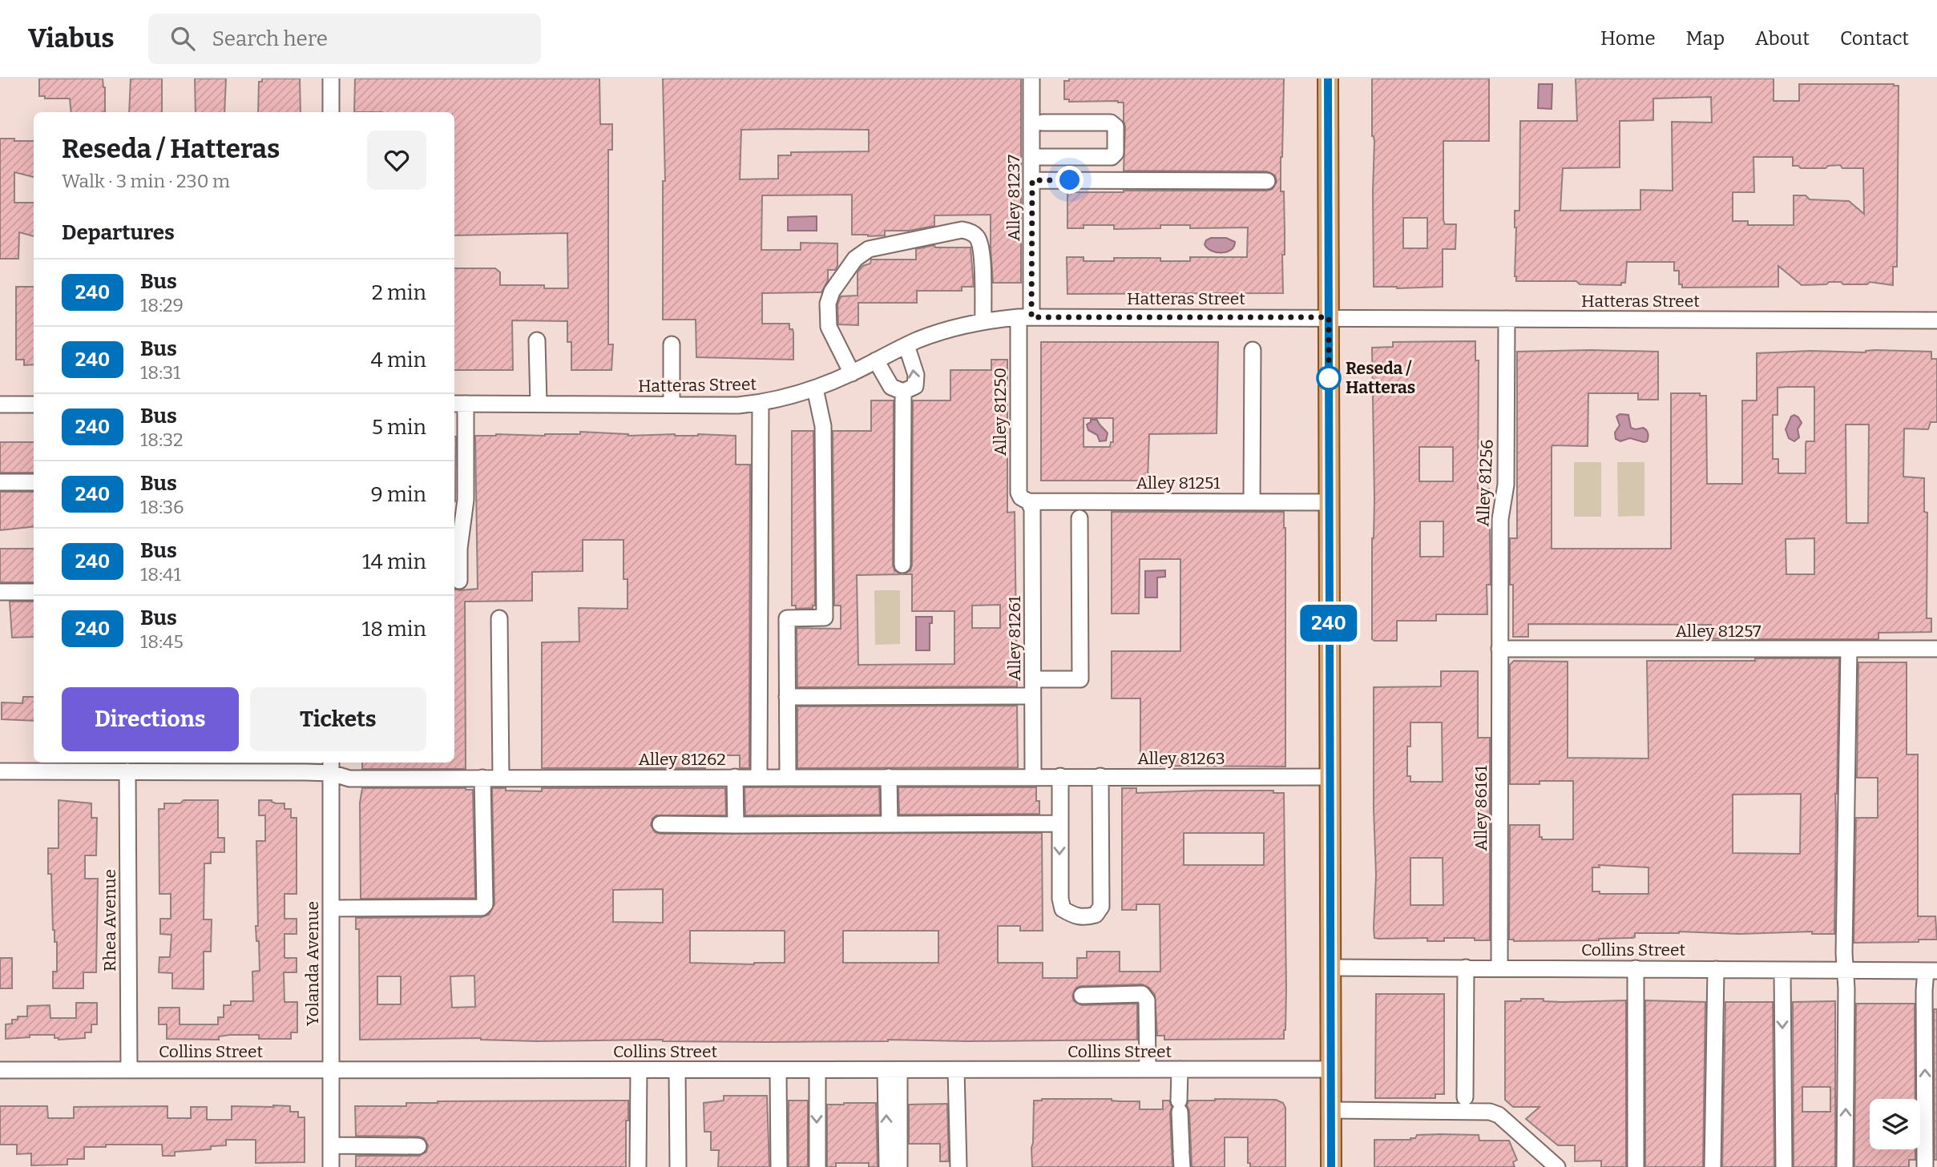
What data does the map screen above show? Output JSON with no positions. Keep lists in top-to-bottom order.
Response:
{
  "streets": {
    "street": [
      "Alley 81237",
      "Hatteras Street",
      "Alley 81250",
      "Alley 81251",
      "Alley 81256",
      "Alley 81257",
      "Alley 81261",
      "Alley 81263",
      "Alley 81262",
      "Alley 86161",
      "Rhea Avenue",
      "Collins Street",
      "Yolanda Avenue"
    ]
  },
  "crossings": [
    ["Alley 81237", "Hatteras Street"],
    ["Alley 81237", "Alley 81250"],
    ["Hatteras Street", "Alley 81250"],
    ["Hatteras Street", "Alley 81256"],
    ["Alley 81250", "Alley 81251"],
    ["Alley 81250", "Alley 81261"],
    ["Alley 81251", "Alley 81261"],
    ["Alley 81256", "Alley 81257"],
    ["Alley 81256", "Alley 86161"],
    ["Alley 81257", "Alley 86161"],
    ["Alley 81261", "Alley 81263"],
    ["Alley 81261", "Alley 81262"],
    ["Alley 81263", "Alley 81262"],
    ["Alley 81262", "Rhea Avenue"],
    ["Alley 81262", "Yolanda Avenue"],
    ["Alley 86161", "Collins Street"],
    ["Rhea Avenue", "Collins Street"],
    ["Collins Street", "Yolanda Avenue"]
  ],
  "places": ["Reseda / Hatteras"],
  "lines": ["bus line 240"],
  "page": {
    "header": "Viabus",
    "search": "Search here",
    "nav": [
      "Home",
      "Map",
      "About",
      "Contact"
    ],
    "on_map": "240",
    "heading": [
      ["Reseda / Hatteras", "Walk · 3 min · 230 m"],
      "Departures"
    ],
    "list": [
      {
        "mark": "240",
        "name": "Bus",
        "note": "18:29",
        "value": "2 min"
      },
      {
        "mark": "240",
        "name": "Bus",
        "note": "18:31",
        "value": "4 min"
      },
      {
        "mark": "240",
        "name": "Bus",
        "note": "18:32",
        "value": "5 min"
      },
      {
        "mark": "240",
        "name": "Bus",
        "note": "18:36",
        "value": "9 min"
      },
      {
        "mark": "240",
        "name": "Bus",
        "note": "18:41",
        "value": "14 min"
      },
      {
        "mark": "240",
        "name": "Bus",
        "note": "18:45",
        "value": "18 min"
      }
    ],
    "buttons": ["Directions", "Tickets"]
  }
}
